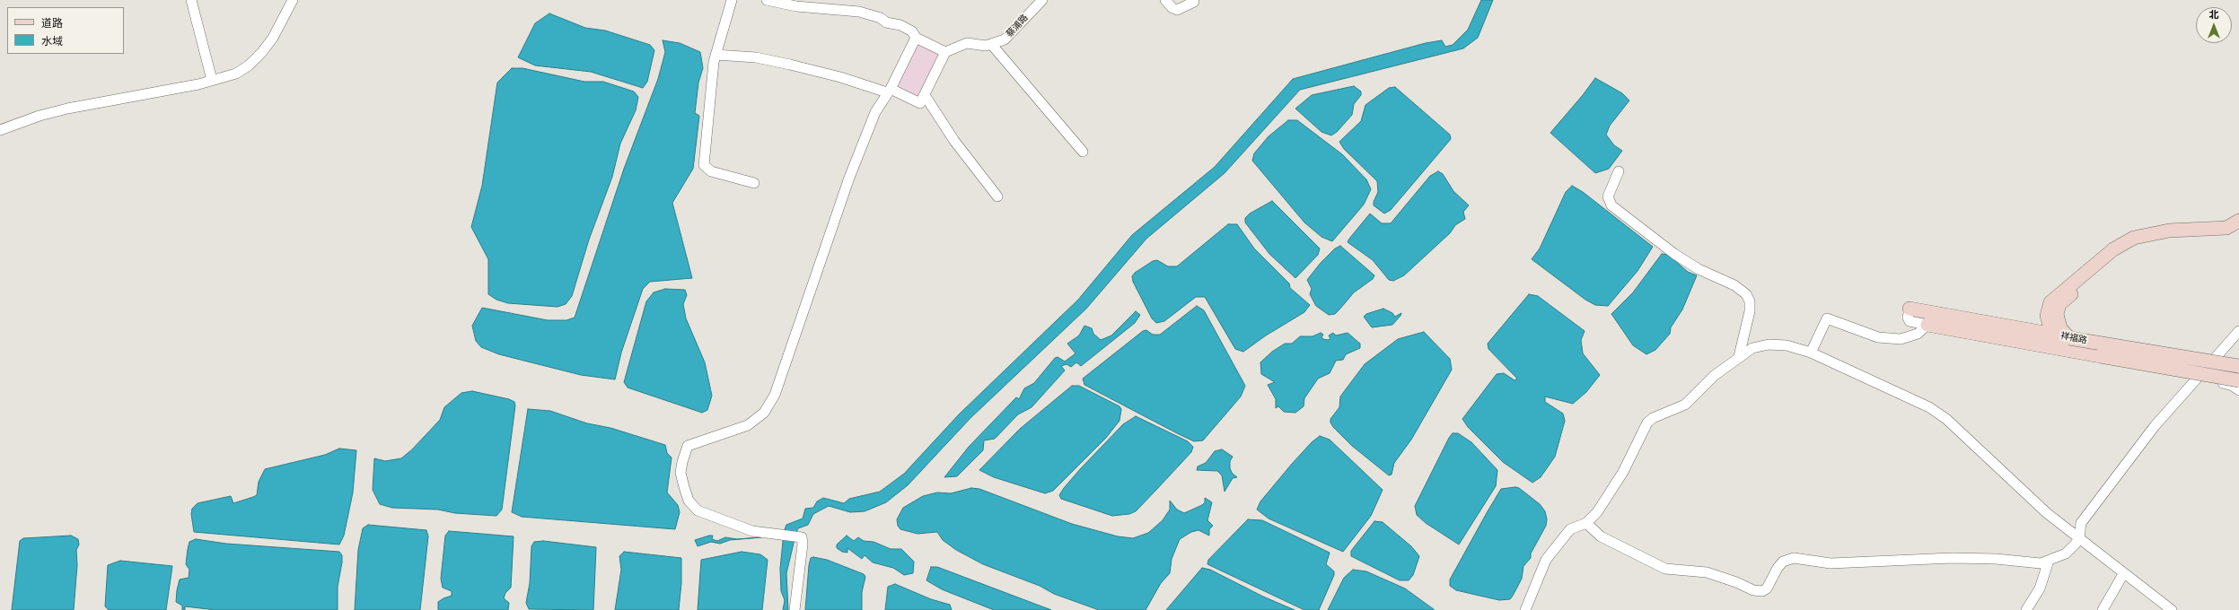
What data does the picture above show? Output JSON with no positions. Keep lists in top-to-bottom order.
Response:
{
  "streets": {
    "main road": ["祥福路"],
    "street": ["蔡浦路"]
  },
  "legend": ["道路", "水域"],
  "north": "top"
}
